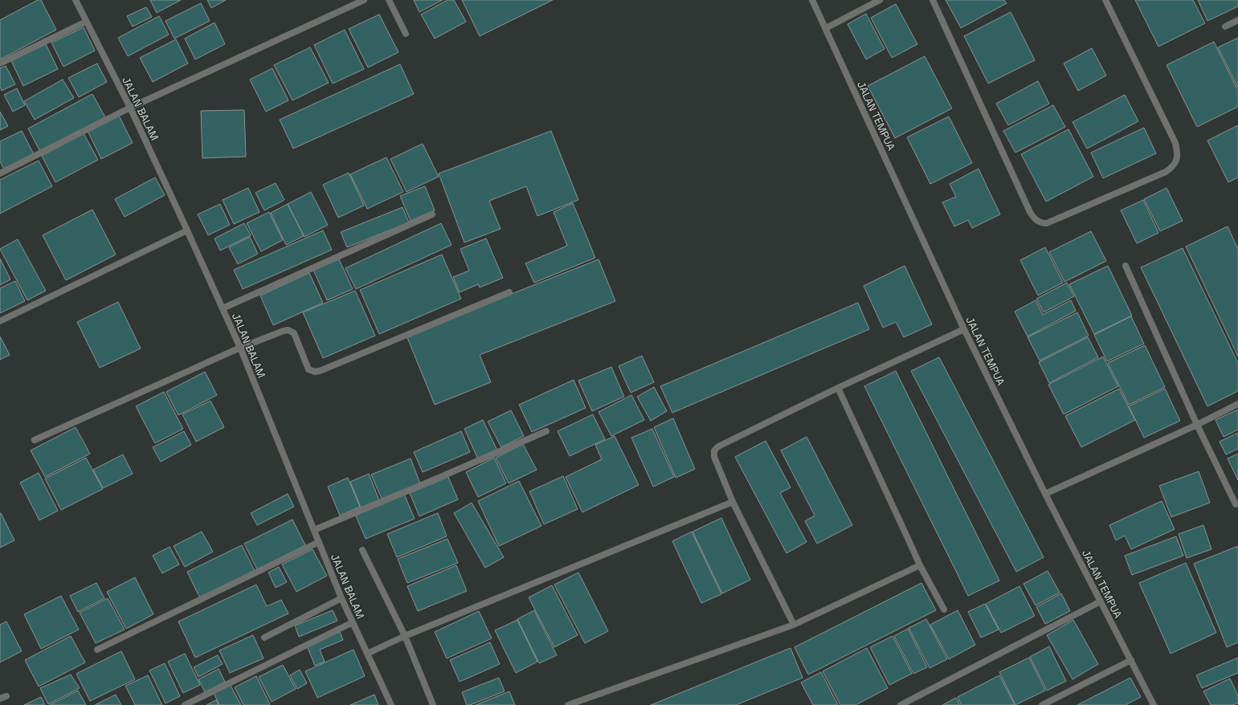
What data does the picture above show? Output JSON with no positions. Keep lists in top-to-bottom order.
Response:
{
  "streets": {
    "street": ["JALAN BALAM", "JALAN TEMPUA"]
  }
}
